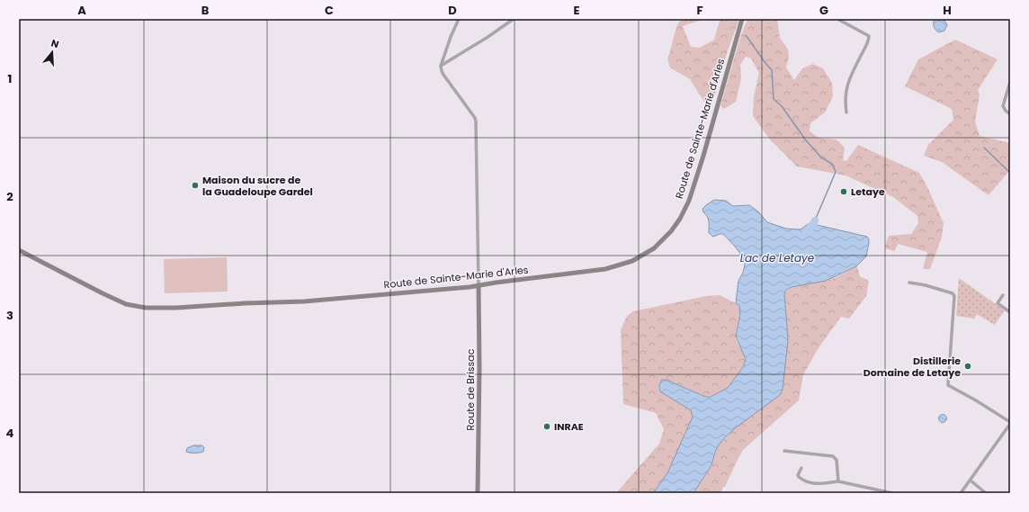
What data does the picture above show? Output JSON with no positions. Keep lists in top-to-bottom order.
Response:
{
  "streets": {
    "main road": ["Route de Sainte-Marie d'Arles", "Route de Brissac"]
  },
  "crossings": [
    ["Route de Sainte-Marie d'Arles", "Route de Brissac"]
  ],
  "water": ["Lac de Letaye"],
  "places": [
    "Maison du sucre de la Guadeloupe Gardel",
    "Letaye",
    "Distillerie Domaine de Letaye",
    "INRAE"
  ],
  "north": "top",
  "grid": {
    "columns": [
      "A",
      "B",
      "C",
      "D",
      "E",
      "F",
      "G",
      "H"
    ],
    "rows": [
      "1",
      "2",
      "3",
      "4"
    ]
  }
}
